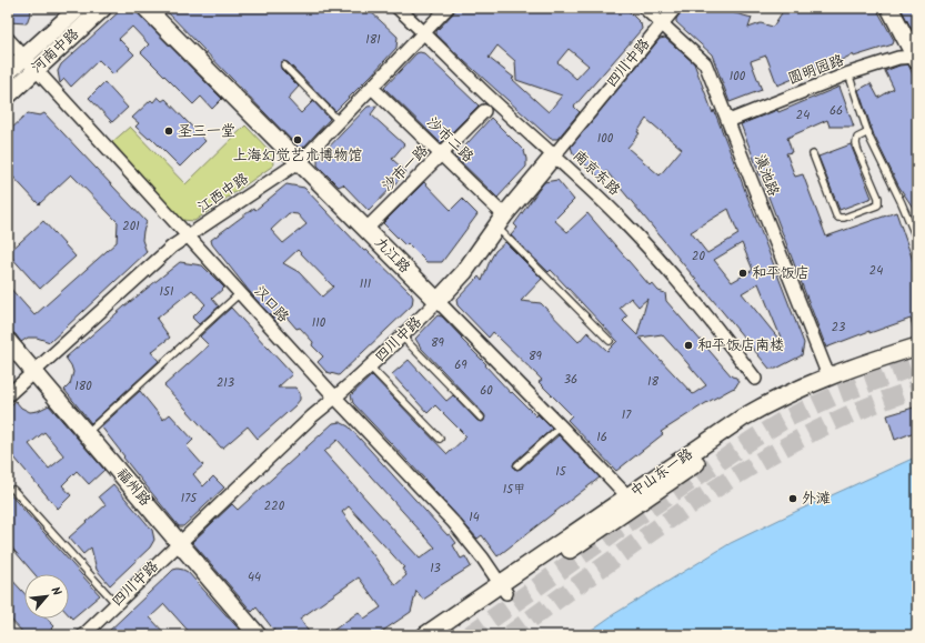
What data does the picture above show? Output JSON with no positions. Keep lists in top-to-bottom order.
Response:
{
  "streets": {
    "main road": [
      "河南中路",
      "四川中路",
      "九江路",
      "中山东一路",
      "福州路"
    ],
    "street": [
      "圆明园路",
      "沙市二路",
      "沙市一路",
      "南京东路",
      "滇池路",
      "江西中路",
      "汉口路"
    ]
  },
  "crossings": [
    ["河南中路", "汉口路"],
    ["四川中路", "沙市二路"],
    ["四川中路", "南京东路"],
    ["四川中路", "滇池路"],
    ["四川中路", "九江路"],
    ["四川中路", "汉口路"],
    ["四川中路", "福州路"],
    ["圆明园路", "滇池路"],
    ["沙市二路", "沙市一路"],
    ["沙市二路", "江西中路"],
    ["沙市一路", "九江路"],
    ["南京东路", "江西中路"],
    ["滇池路", "中山东一路"],
    ["江西中路", "九江路"],
    ["江西中路", "汉口路"],
    ["江西中路", "福州路"],
    ["九江路", "中山东一路"],
    ["汉口路", "中山东一路"]
  ],
  "places": [
    "圣三一堂",
    "上海幻觉艺术博物馆",
    "和平饭店",
    "和平饭店南楼",
    "外滩"
  ],
  "house_numbers": [
    "181",
    "100",
    "66",
    "24",
    "100",
    "201",
    "20",
    "24",
    "111",
    "151",
    "110",
    "23",
    "89",
    "89",
    "69",
    "36",
    "18",
    "213",
    "180",
    "60",
    "17",
    "16",
    "15",
    "15甲",
    "175",
    "220",
    "14",
    "13",
    "44"
  ],
  "north": "top right"
}
